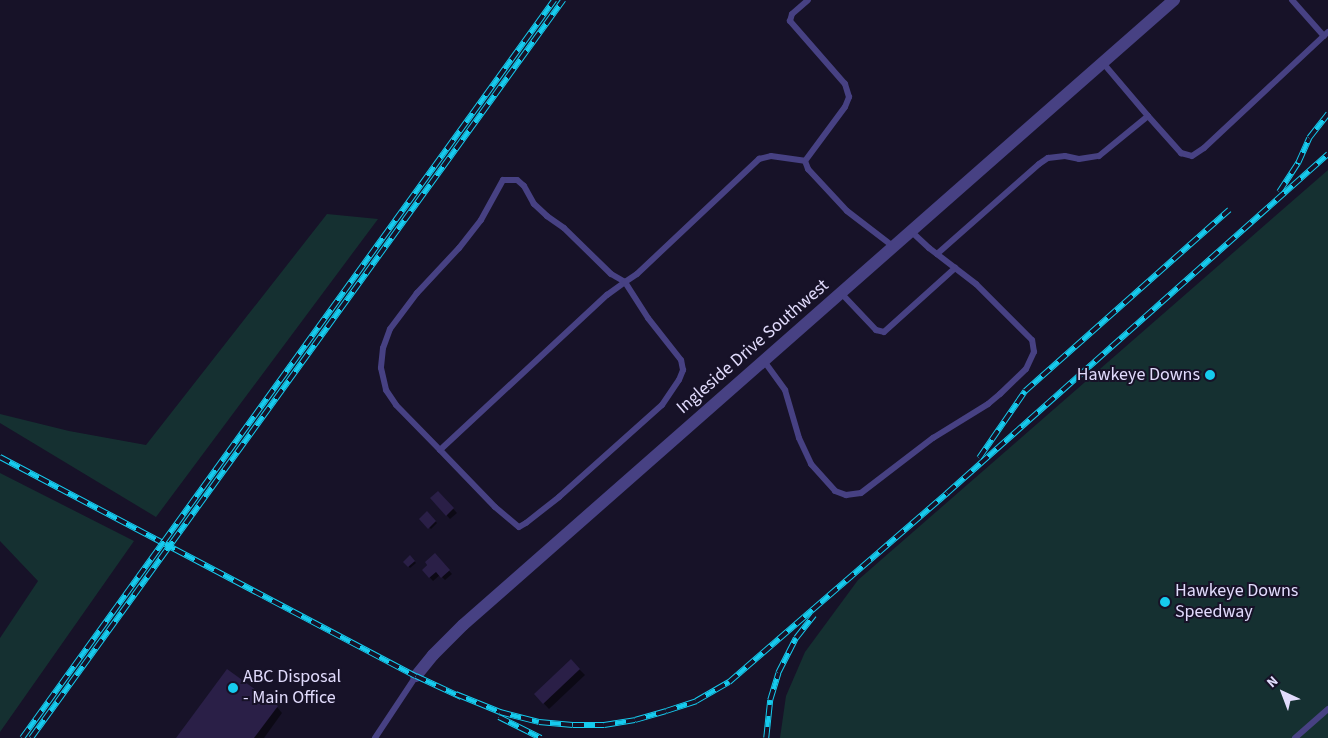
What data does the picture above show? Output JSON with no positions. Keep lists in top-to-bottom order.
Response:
{
  "streets": {
    "street": ["Ingleside Drive Southwest"]
  },
  "places": ["Hawkeye Downs", "Hawkeye Downs Speedway", "ABC Disposal - Main Office"],
  "north": "top left"
}
